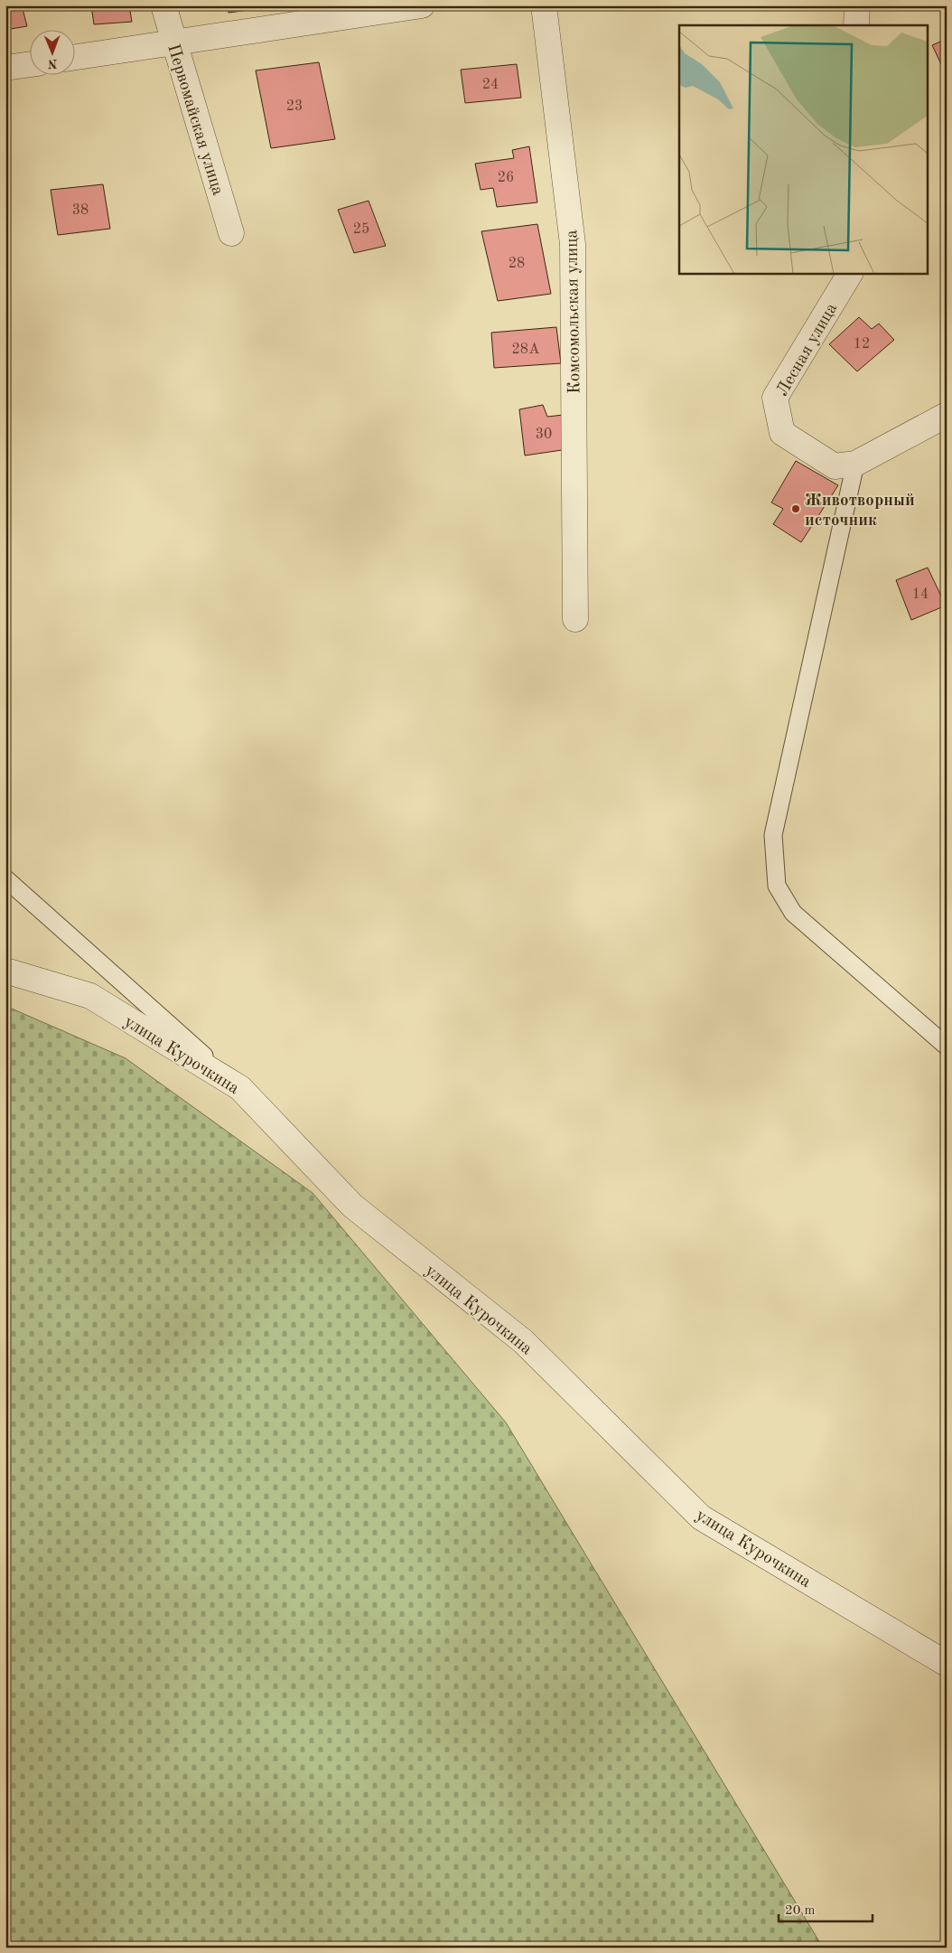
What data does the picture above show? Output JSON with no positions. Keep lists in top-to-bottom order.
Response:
{
  "streets": {
    "street": [
      "Первомайская улица",
      "Комсомольская улица",
      "Лесная улица",
      "улица Курочкина"
    ]
  },
  "places": ["Животворный источник"],
  "house_numbers": [
    "24",
    "23",
    "26",
    "38",
    "25",
    "28",
    "12",
    "28А",
    "30",
    "14"
  ],
  "scale_bar": "20 m",
  "north": "bottom"
}
